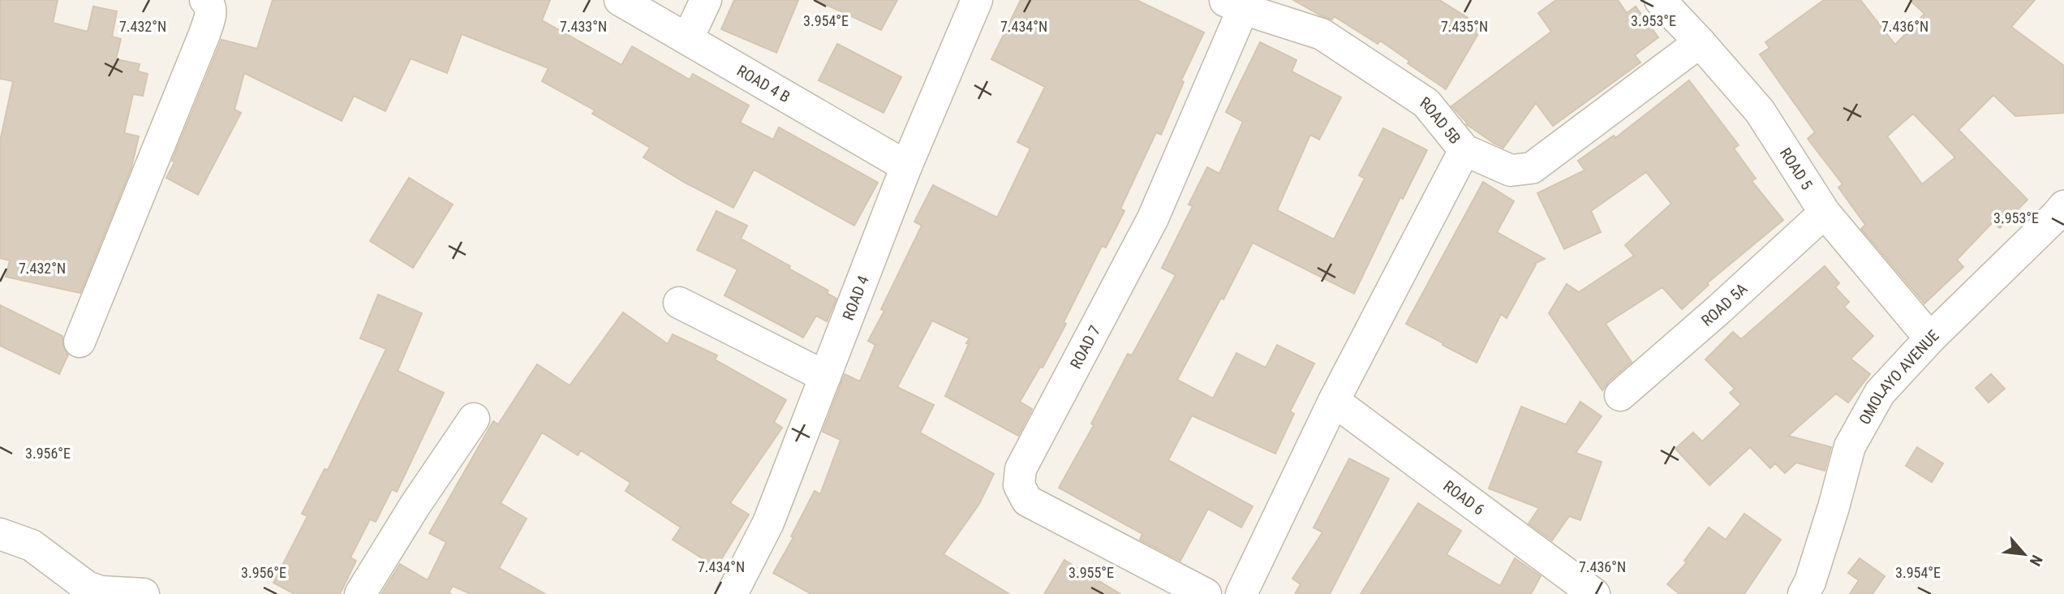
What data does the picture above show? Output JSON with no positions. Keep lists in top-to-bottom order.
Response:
{
  "streets": {
    "street": [
      "ROAD 4 B",
      "ROAD 5B",
      "ROAD 5",
      "ROAD 4",
      "ROAD 5A",
      "ROAD 7",
      "OMOLAYO AVENUE",
      "ROAD 6"
    ]
  },
  "crossings": [
    ["ROAD 4 B", "ROAD 4"],
    ["ROAD 5B", "ROAD 5"],
    ["ROAD 5B", "ROAD 7"],
    ["ROAD 5", "ROAD 5A"],
    ["ROAD 5", "OMOLAYO AVENUE"]
  ],
  "north": "bottom right",
  "coordinates": [
    "3.954°E",
    "3.953°E",
    "7.432°N",
    "7.433°N",
    "7.434°N",
    "7.435°N",
    "7.436°N",
    "3.956°E",
    "3.955°E"
  ]
}
